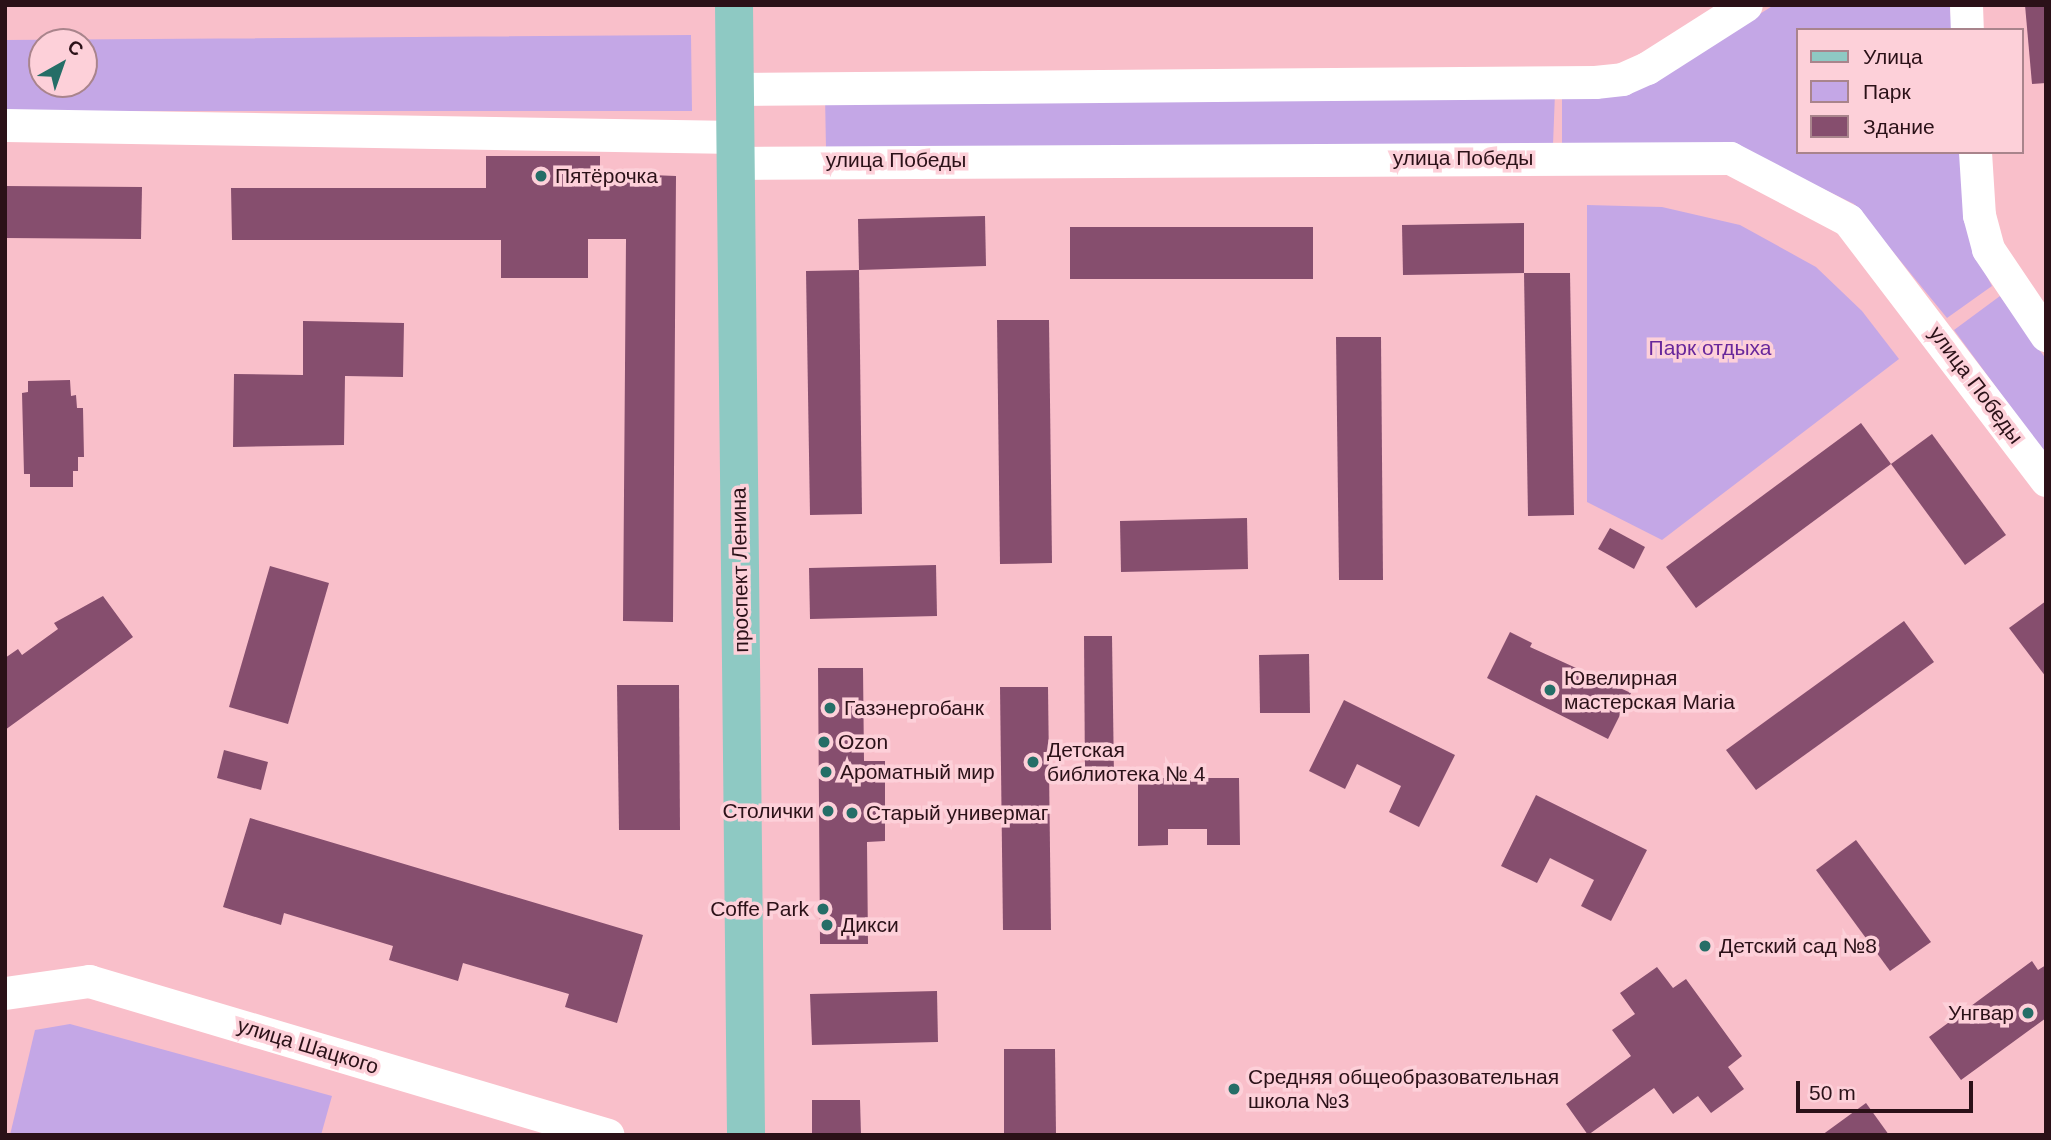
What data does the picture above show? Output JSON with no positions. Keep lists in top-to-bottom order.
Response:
{
  "streets": {
    "main road": ["проспект Ленина"],
    "street": ["улица Победы", "улица Шацкого"]
  },
  "crossings": [
    ["улица Победы", "проспект Ленина"]
  ],
  "parks": ["Парк отдыха"],
  "places": [
    "Пятёрочка",
    "Ювелирная мастерская Maria",
    "Газэнергобанк",
    "Ozon",
    "Детская библиотека № 4",
    "Ароматный мир",
    "Столички",
    "Старый универмаг",
    "Coffe Park",
    "Дикси",
    "Детский сад №8",
    "Унгвар",
    "Средняя общеобразовательная школа №3"
  ],
  "legend": ["Улица", "Парк", "Здание"],
  "scale_bar": "50 m",
  "north": "top right"
}
